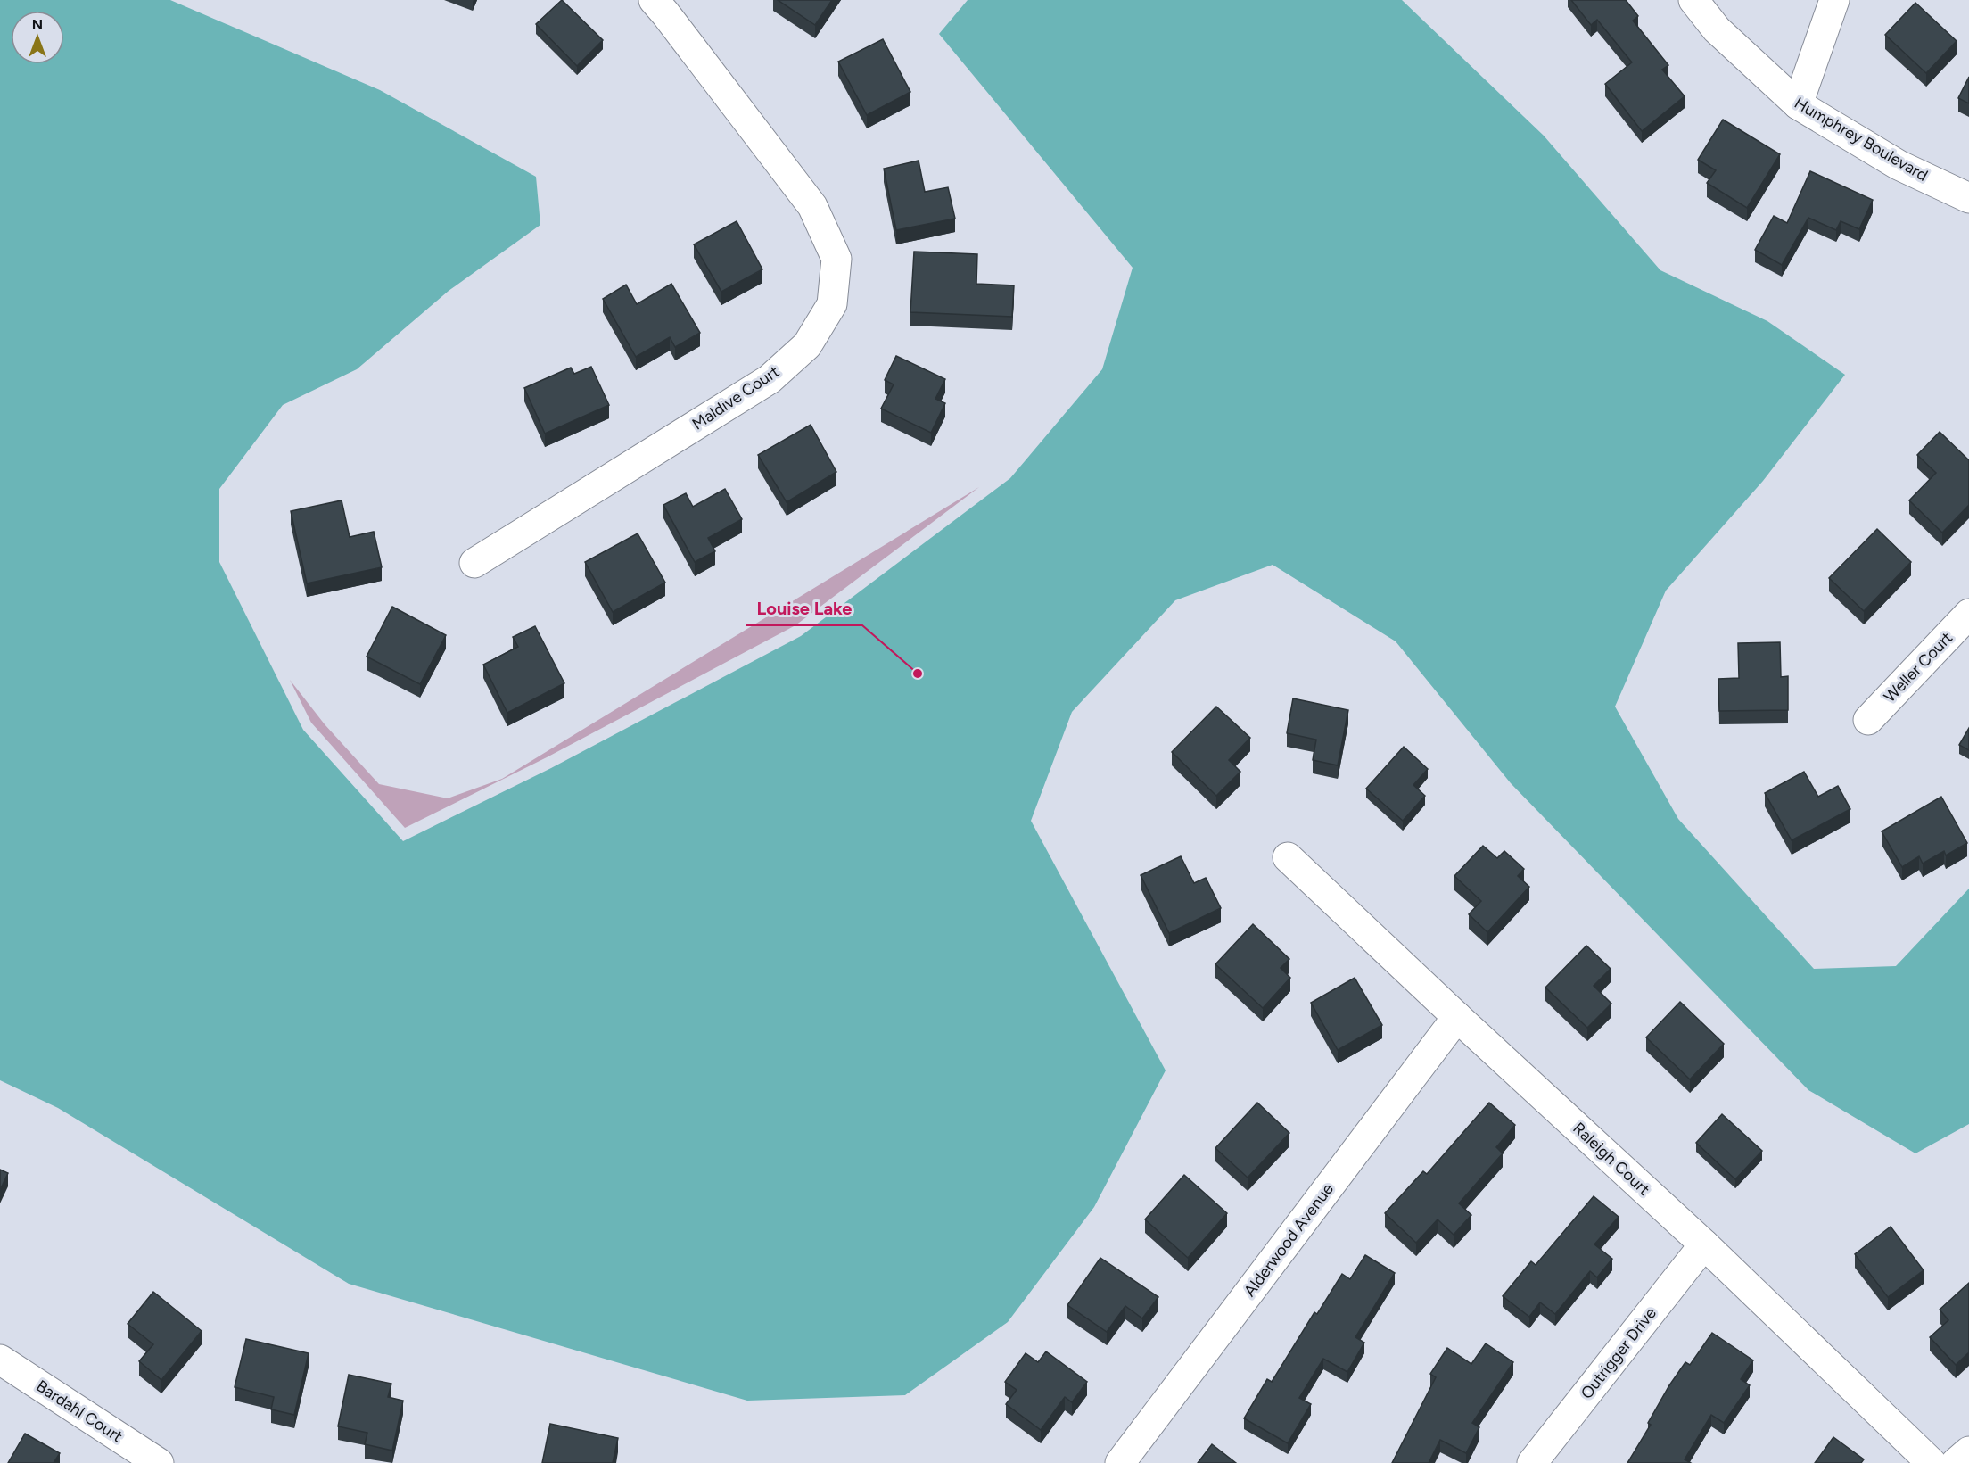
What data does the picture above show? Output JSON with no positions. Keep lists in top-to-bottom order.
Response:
{
  "streets": {
    "street": [
      "Humphrey Boulevard",
      "Maldive Court",
      "Weller Court",
      "Raleigh Court",
      "Alderwood Avenue",
      "Outrigger Drive",
      "Bardahl Court"
    ]
  },
  "crossings": [
    ["Raleigh Court", "Alderwood Avenue"],
    ["Raleigh Court", "Outrigger Drive"]
  ],
  "places": ["Louise Lake"],
  "north": "top"
}
